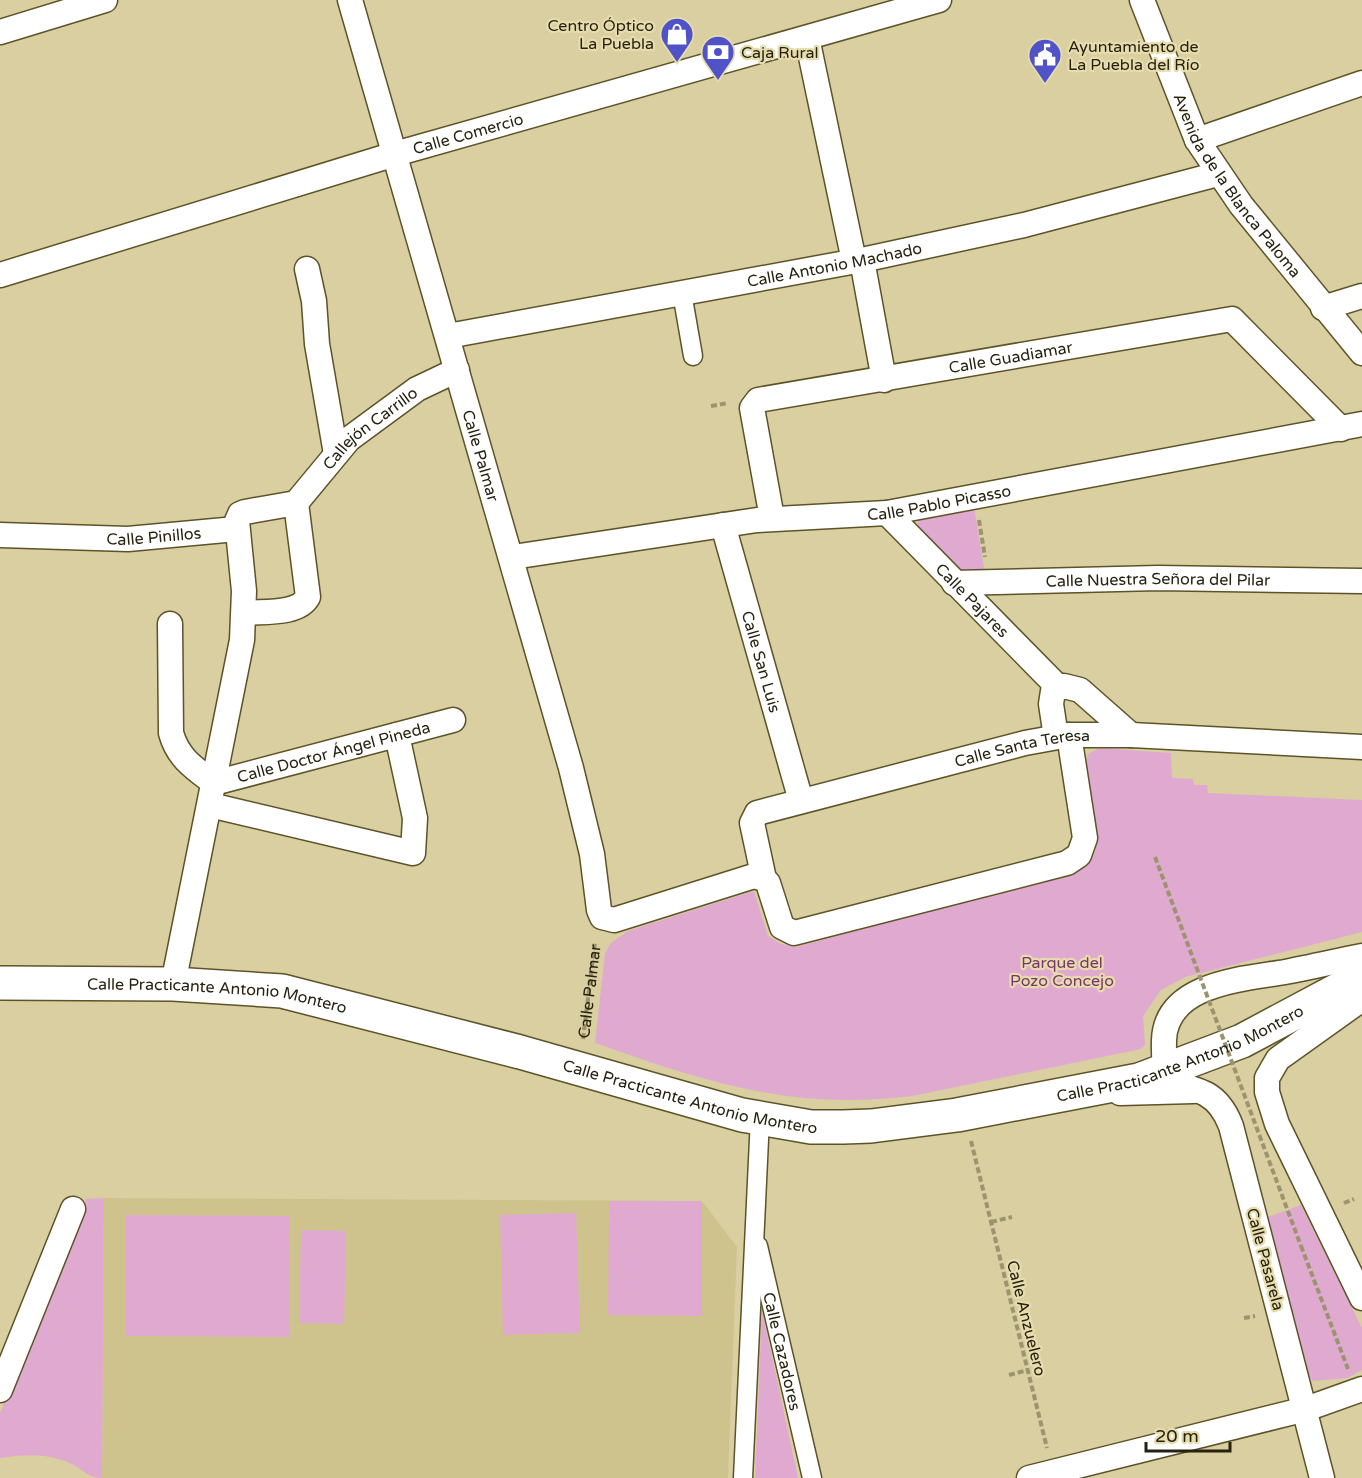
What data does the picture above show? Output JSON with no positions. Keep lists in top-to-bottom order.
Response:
{
  "streets": {
    "main road": ["Calle Practicante Antonio Montero"],
    "street": [
      "Calle Comercio",
      "Avenida de la Blanca Paloma",
      "Calle Antonio Machado",
      "Calle Guadiamar",
      "Callejón Carrillo",
      "Calle Palmar",
      "Calle Pablo Picasso",
      "Calle Pinillos",
      "Calle Nuestra Señora del Pilar",
      "Calle Pajares",
      "Calle San Luis",
      "Calle Santa Teresa",
      "Calle Doctor Ángel Pineda",
      "Calle Pasarela",
      "Calle Cazadores"
    ],
    "path": ["Calle Anzuelero"]
  },
  "crossings": [
    ["Calle Comercio", "Calle Palmar"],
    ["Avenida de la Blanca Paloma", "Calle Antonio Machado"],
    ["Calle Antonio Machado", "Calle Palmar"],
    ["Calle Guadiamar", "Calle Pablo Picasso"],
    ["Callejón Carrillo", "Calle Palmar"],
    ["Calle Palmar", "Calle Pablo Picasso"],
    ["Calle Palmar", "Calle Practicante Antonio Montero"],
    ["Calle Pablo Picasso", "Calle Pajares"],
    ["Calle Pablo Picasso", "Calle San Luis"],
    ["Calle Nuestra Señora del Pilar", "Calle Pajares"],
    ["Calle Pajares", "Calle Santa Teresa"],
    ["Calle San Luis", "Calle Santa Teresa"],
    ["Calle Practicante Antonio Montero", "Calle Pasarela"],
    ["Calle Practicante Antonio Montero", "Calle Cazadores"]
  ],
  "parks": ["Parque del Pozo Concejo"],
  "places": {
    "shop": ["Centro Óptico La Puebla"],
    "bank": ["Caja Rural"],
    "public building": ["Ayuntamiento de La Puebla del Río"]
  },
  "scale_bar": "20 m"
}
